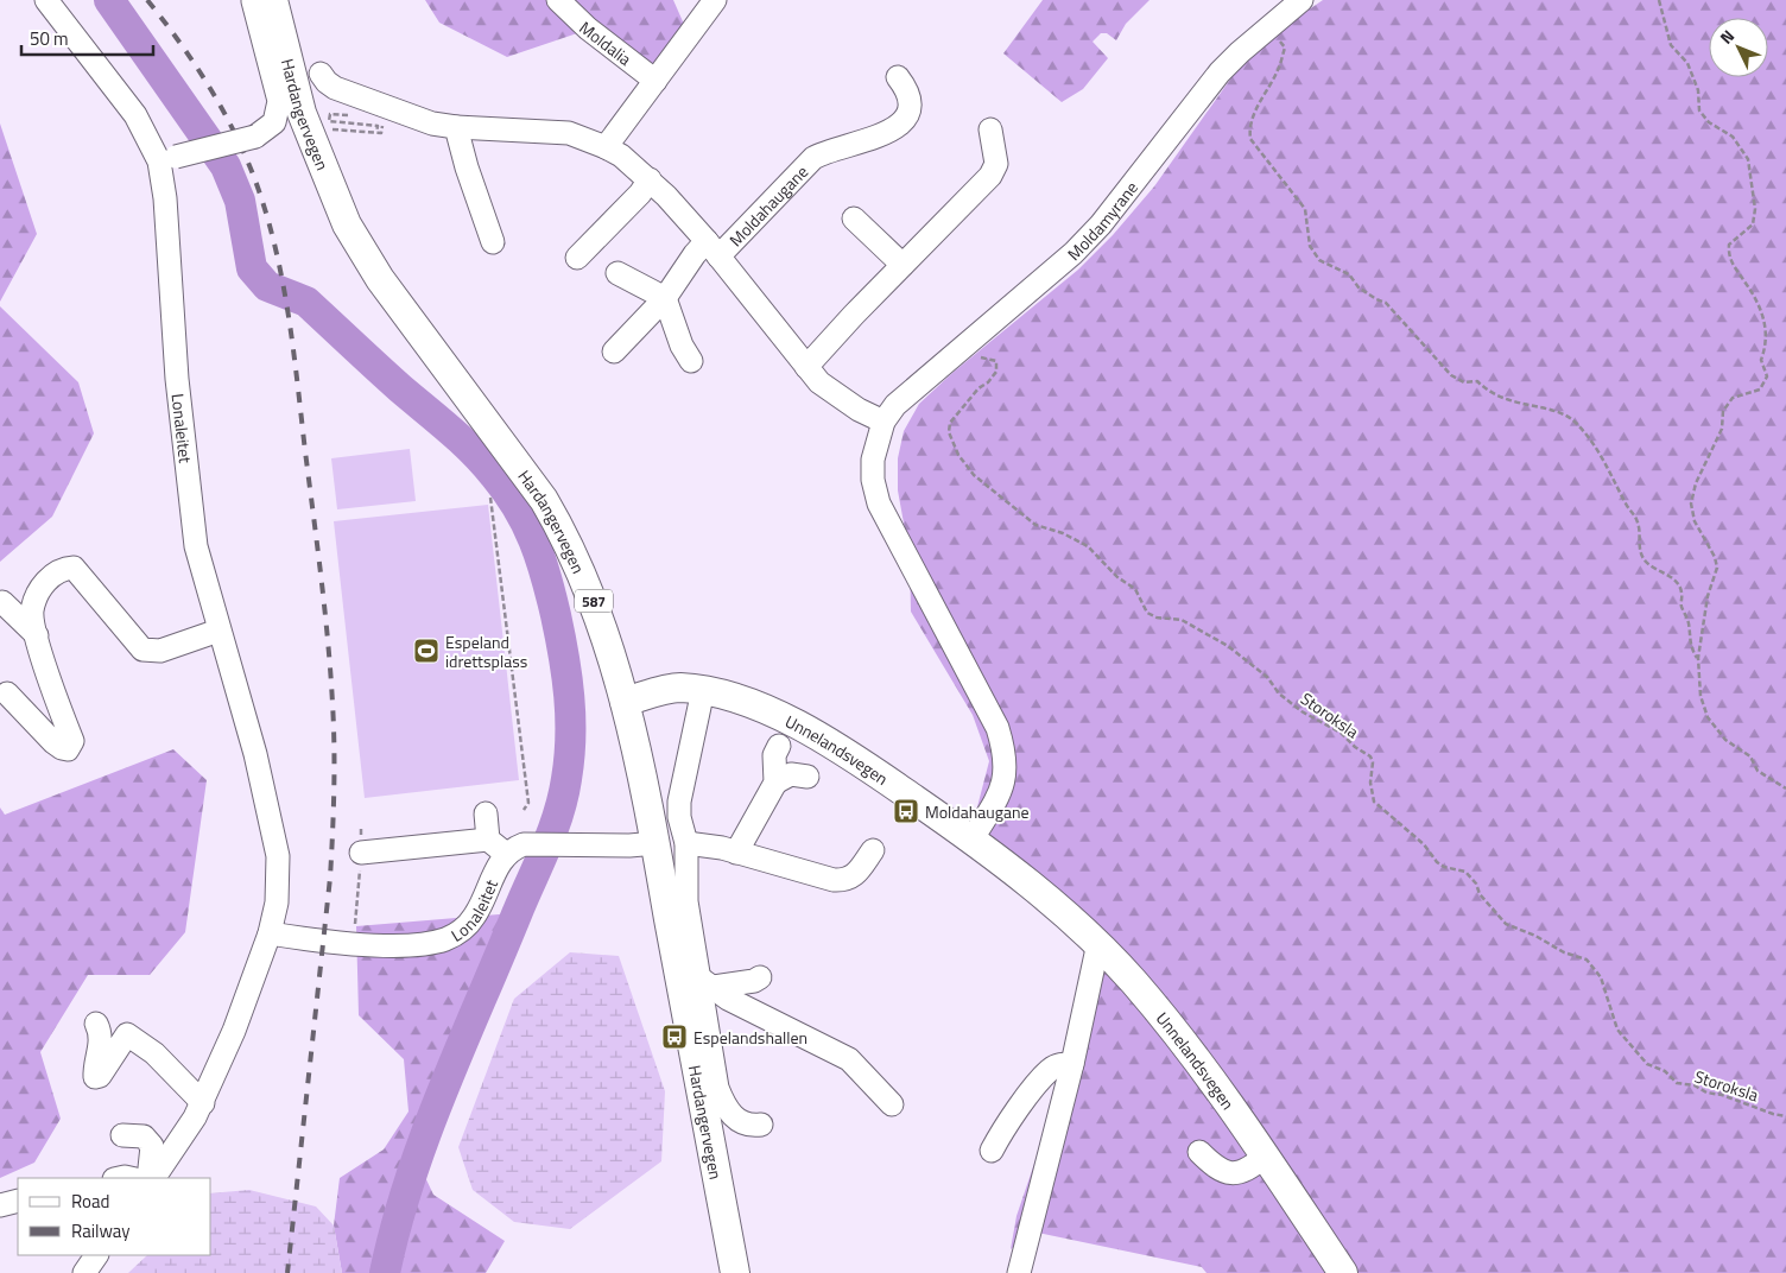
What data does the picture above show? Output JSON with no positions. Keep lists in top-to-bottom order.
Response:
{
  "streets": {
    "main road": ["Hardangervegen", "587", "Unnelandsvegen"],
    "street": [
      "Moldalia",
      "Moldahaugane",
      "Moldamyrane",
      "Lonaleitet"
    ],
    "path": ["Storoksla"]
  },
  "crossings": [
    ["Hardangervegen", "Unnelandsvegen"],
    ["Moldahaugane", "Moldamyrane"],
    ["Moldamyrane", "Storoksla"]
  ],
  "places": {
    "sports": ["Espeland idrettsplass"],
    "bus stop": ["Moldahaugane", "Espelandshallen"]
  },
  "legend": ["Road", "Railway"],
  "scale_bar": "50 m",
  "north": "top left"
}
